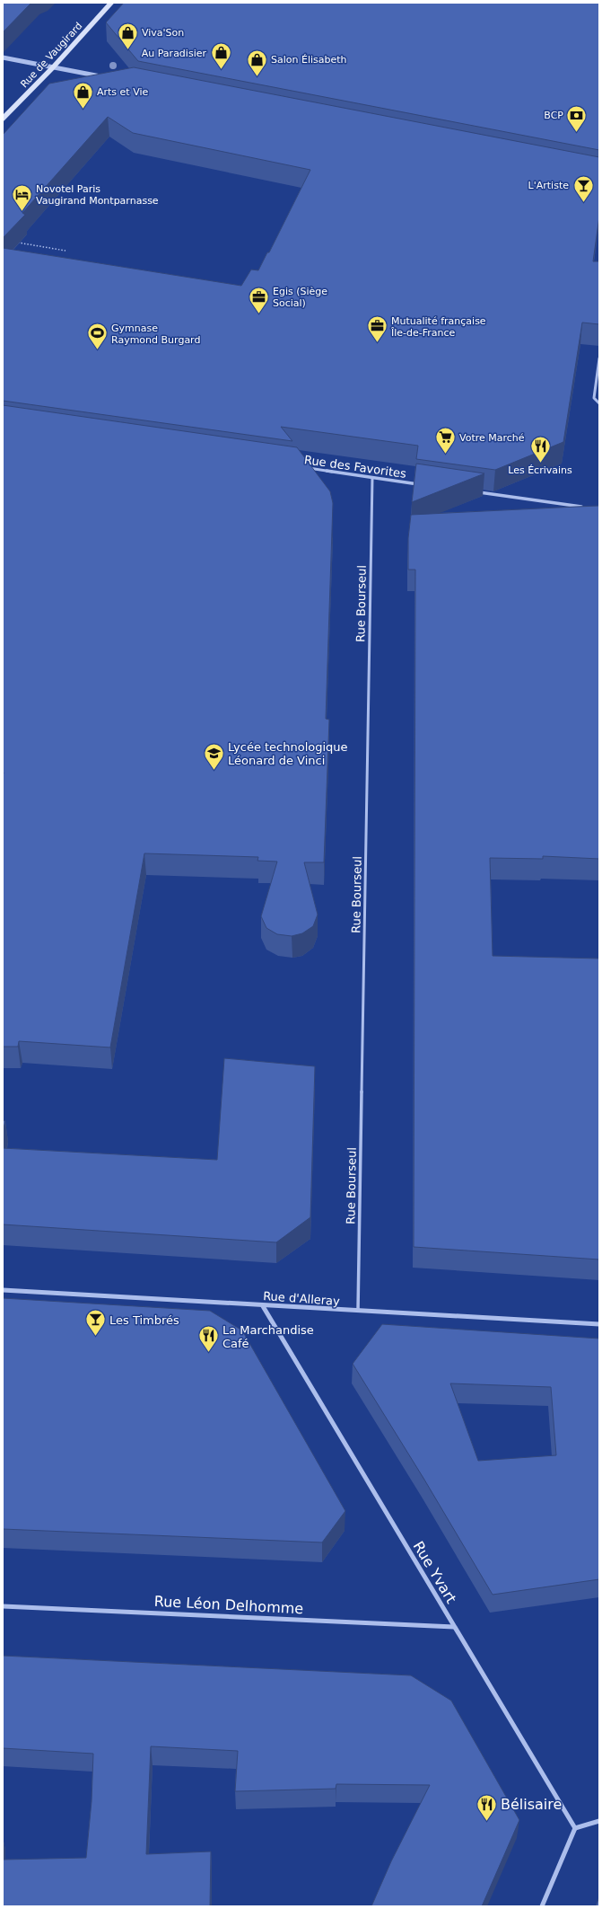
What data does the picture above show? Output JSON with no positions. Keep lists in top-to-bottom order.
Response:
{
  "streets": {
    "main road": ["Rue de Vaugirard"],
    "street": [
      "Rue des Favorites",
      "Rue d'Alleray",
      "Rue Yvart",
      "Rue Léon Delhomme"
    ],
    "lane": ["Rue Bourseul"]
  },
  "crossings": [
    ["Rue des Favorites", "Rue Bourseul"],
    ["Rue Bourseul", "Rue d'Alleray"],
    ["Rue d'Alleray", "Rue Yvart"],
    ["Rue Yvart", "Rue Léon Delhomme"]
  ],
  "places": {
    "shop": [
      "Viva'Son",
      "Au Paradisier",
      "Salon Élisabeth",
      "Arts et Vie"
    ],
    "bank": ["BCP"],
    "bar": ["L'Artiste", "Les Timbrés"],
    "hotel": ["Novotel Paris Vaugirand Montparnasse"],
    "office": ["Egis (Siège Social)", "Mutualité française Île-de-France"],
    "sports": ["Gymnase Raymond Burgard"],
    "supermarket": ["Votre Marché"],
    "restaurant": ["Les Écrivains", "La Marchandise Café", "Bélisaire"],
    "school or university": ["Lycée technologique Léonard de Vinci"]
  }
}
